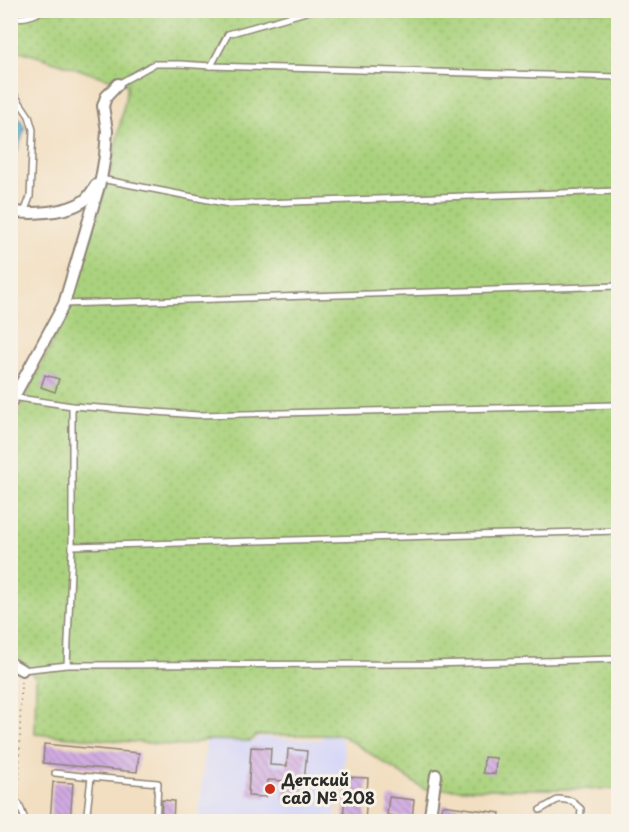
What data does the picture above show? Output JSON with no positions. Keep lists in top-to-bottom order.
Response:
{
  "places": ["Детский сад № 208"]
}
